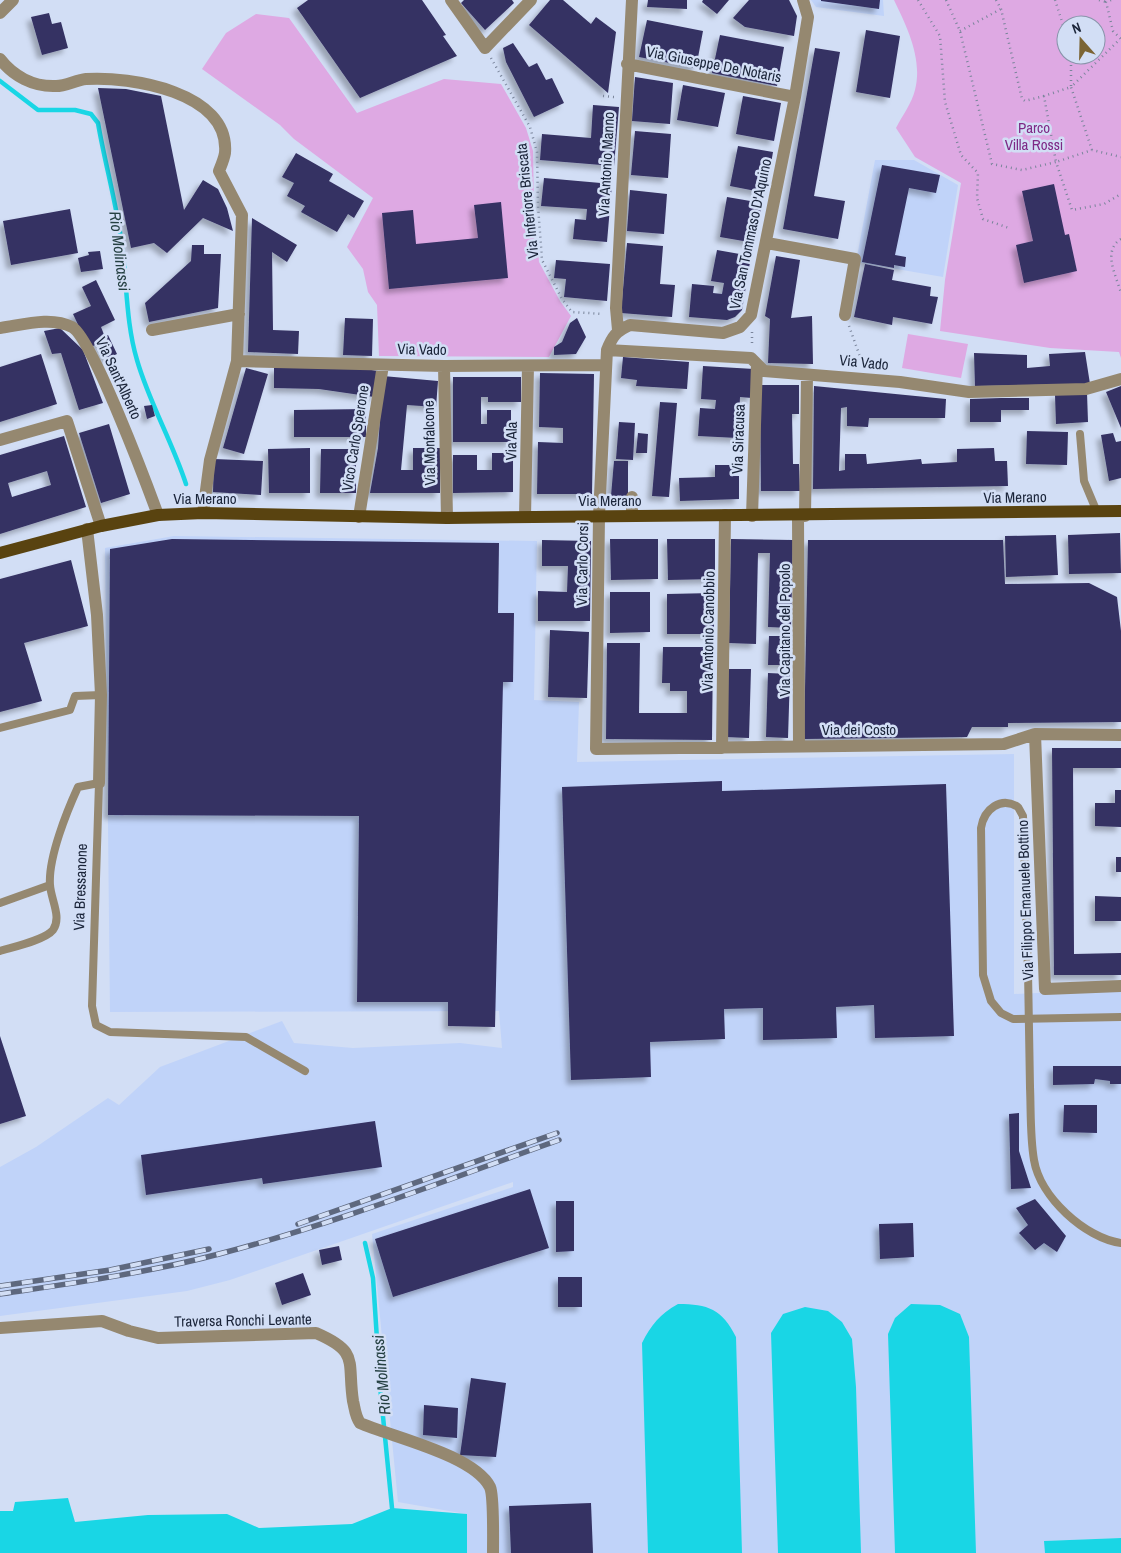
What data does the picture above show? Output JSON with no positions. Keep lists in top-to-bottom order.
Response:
{
  "streets": {
    "main road": ["Via Merano"],
    "street": [
      "Via Giuseppe De Notaris",
      "Via Antonio Manno",
      "Via San Tommaso D'Aquino",
      "Via Vado",
      "Via Sant'Alberto",
      "Vico Carlo Sperone",
      "Via Siracusa",
      "Via Ala",
      "Via Monfalcone",
      "Via Carlo Corsi",
      "Via Capitano del Popolo",
      "Via Antonio Canobbio",
      "Via dei Costo",
      "Via Bressanone",
      "Via Filippo Emanuele Bottino",
      "Traversa Ronchi Levante"
    ],
    "path": ["Via Inferiore Briscata"]
  },
  "crossings": [
    ["Via Giuseppe De Notaris", "Via Antonio Manno"],
    ["Via Giuseppe De Notaris", "Via San Tommaso D'Aquino"],
    ["Via Antonio Manno", "Via Inferiore Briscata"],
    ["Via Antonio Manno", "Via San Tommaso D'Aquino"],
    ["Via Vado", "Vico Carlo Sperone"],
    ["Via Vado", "Via Siracusa"],
    ["Via Vado", "Via Ala"],
    ["Via Vado", "Via Monfalcone"],
    ["Via Vado", "Via Carlo Corsi"],
    ["Via Vado", "Via Capitano del Popolo"],
    ["Via Sant'Alberto", "Via Merano"],
    ["Vico Carlo Sperone", "Via Merano"],
    ["Via Siracusa", "Via Merano"],
    ["Via Ala", "Via Merano"],
    ["Via Monfalcone", "Via Merano"],
    ["Via Merano", "Via Carlo Corsi"],
    ["Via Merano", "Via Capitano del Popolo"],
    ["Via Merano", "Via Antonio Canobbio"],
    ["Via Merano", "Via Bressanone"],
    ["Via Carlo Corsi", "Via dei Costo"],
    ["Via Capitano del Popolo", "Via dei Costo"],
    ["Via Antonio Canobbio", "Via dei Costo"],
    ["Via dei Costo", "Via Filippo Emanuele Bottino"]
  ],
  "water": ["Rio Molinassi"],
  "parks": ["Parco Villa Rossi"],
  "north": "top"
}
